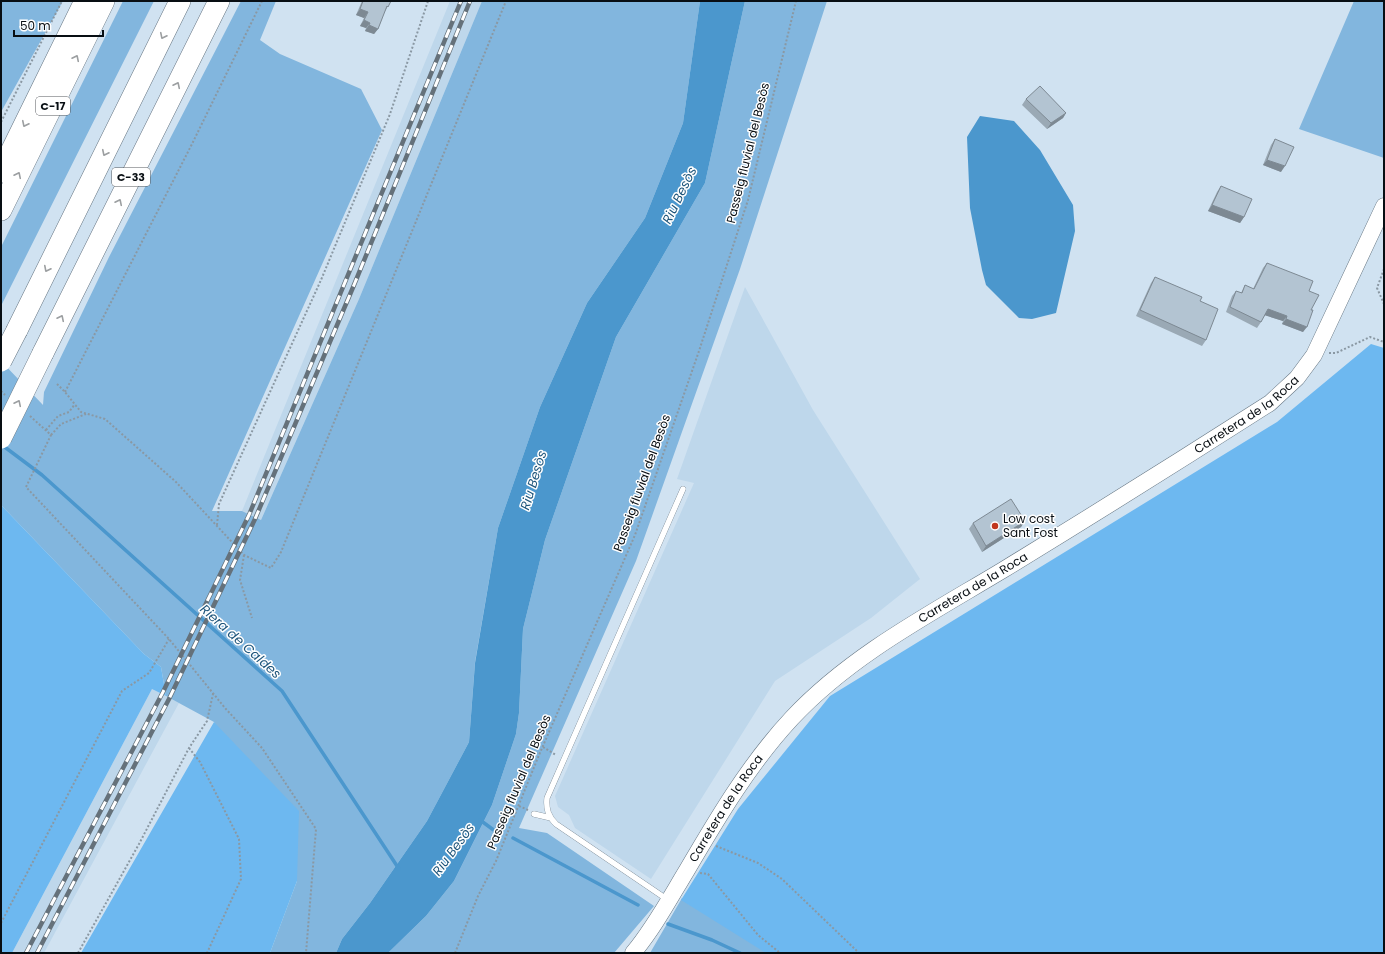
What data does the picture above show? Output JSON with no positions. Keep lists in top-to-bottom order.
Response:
{
  "streets": {
    "highway": ["C-17", "C-33"],
    "street": ["Carretera de la Roca"],
    "path": ["Passeig fluvial del Besòs"]
  },
  "water": ["Riu Besòs", "Riera de Caldes"],
  "places": ["Low cost Sant Fost"],
  "scale_bar": "50 m"
}
